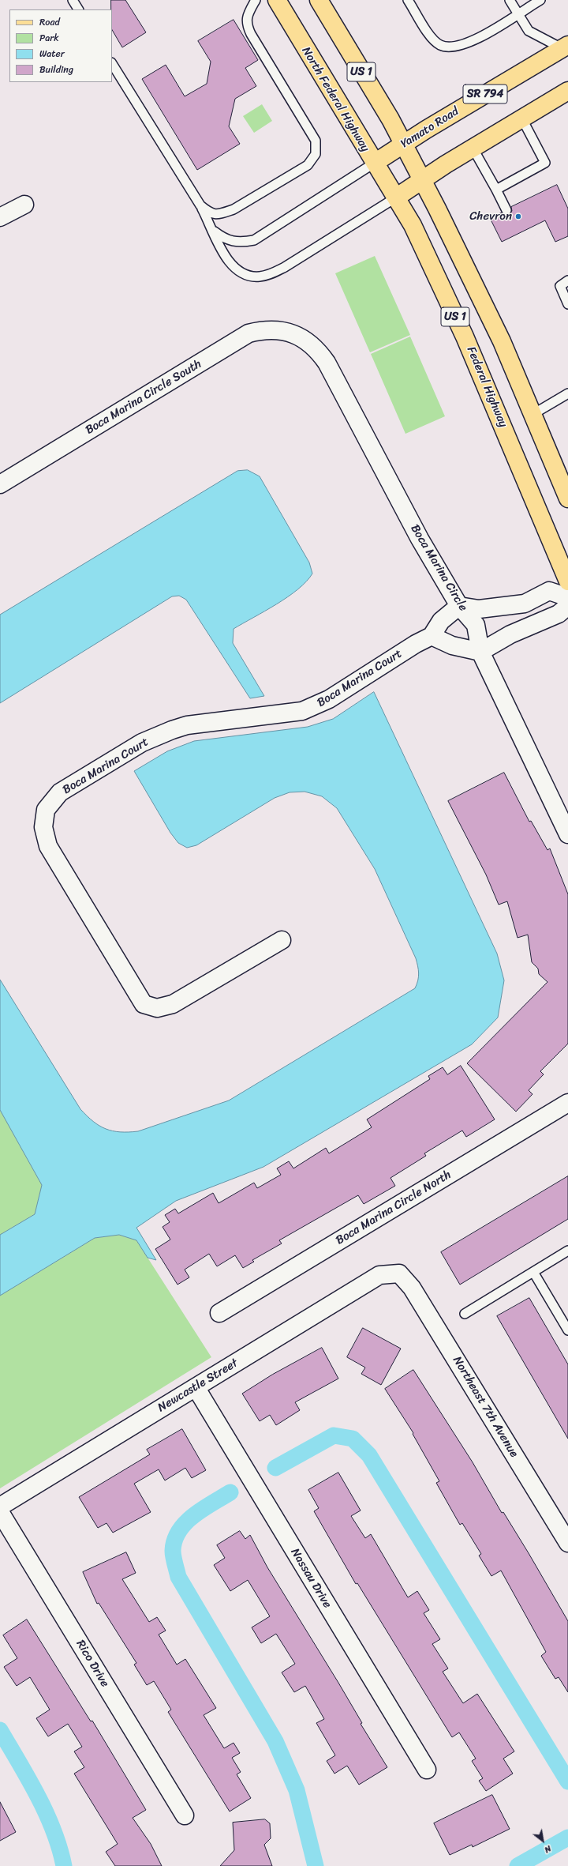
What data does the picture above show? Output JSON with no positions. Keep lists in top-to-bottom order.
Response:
{
  "streets": {
    "main road": [
      "US 1",
      "SR 794",
      "North Federal Highway",
      "Yamato Road",
      "Federal Highway"
    ],
    "street": [
      "Boca Marina Circle South",
      "Boca Marina Circle",
      "Boca Marina Court",
      "Boca Marina Circle North",
      "Newcastle Street",
      "Northeast 7th Avenue",
      "Nassau Drive",
      "Rico Drive"
    ]
  },
  "crossings": [
    ["US 1", "Yamato Road"],
    ["North Federal Highway", "Yamato Road"],
    ["North Federal Highway", "Federal Highway"],
    ["Boca Marina Circle South", "Boca Marina Circle"],
    ["Newcastle Street", "Northeast 7th Avenue"],
    ["Newcastle Street", "Nassau Drive"]
  ],
  "places": ["Chevron"],
  "legend": [
    "Road",
    "Park",
    "Water",
    "Building"
  ],
  "north": "bottom right"
}
